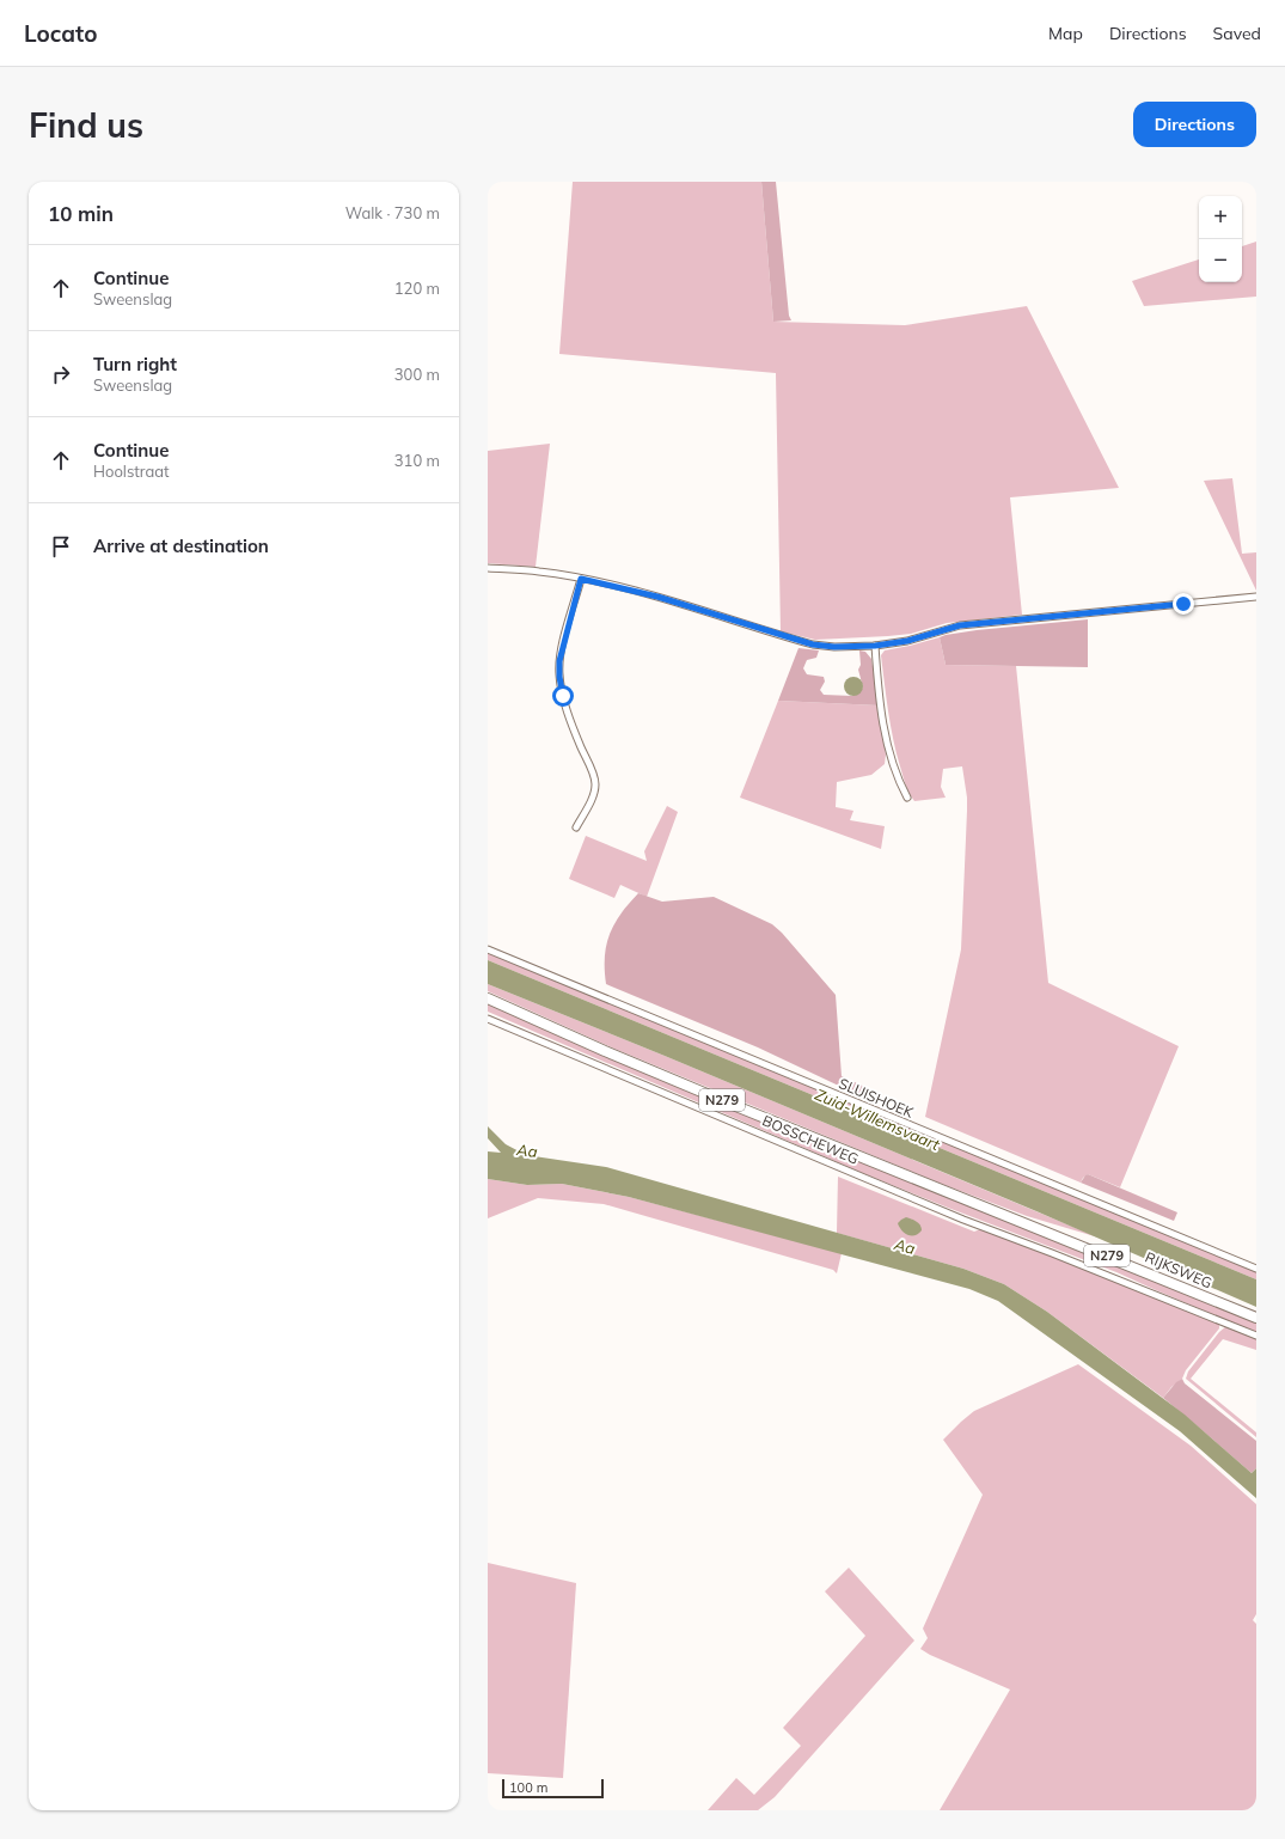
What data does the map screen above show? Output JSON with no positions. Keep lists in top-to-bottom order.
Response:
{
  "streets": {
    "main road": ["N279", "BOSSCHEWEG", "RIJKSWEG"],
    "street": ["SLUISHOEK"]
  },
  "crossings": [
    ["BOSSCHEWEG", "RIJKSWEG"]
  ],
  "water": ["Zuid-Willemsvaart", "Aa"],
  "scale_bar": "100 m",
  "page": {
    "header": "Locato",
    "nav": ["Map", "Directions", "Saved"],
    "buttons": "Directions",
    "title": "Find us",
    "heading": ["10 min", "Walk · 730 m"],
    "map_buttons": ["+", "−"],
    "list": [
      ["Continue", "Sweenslag", "120 m"],
      ["Turn right", "Sweenslag", "300 m"],
      ["Continue", "Hoolstraat", "310 m"],
      "Arrive at destination"
    ],
    "scale": "100 m"
  }
}
